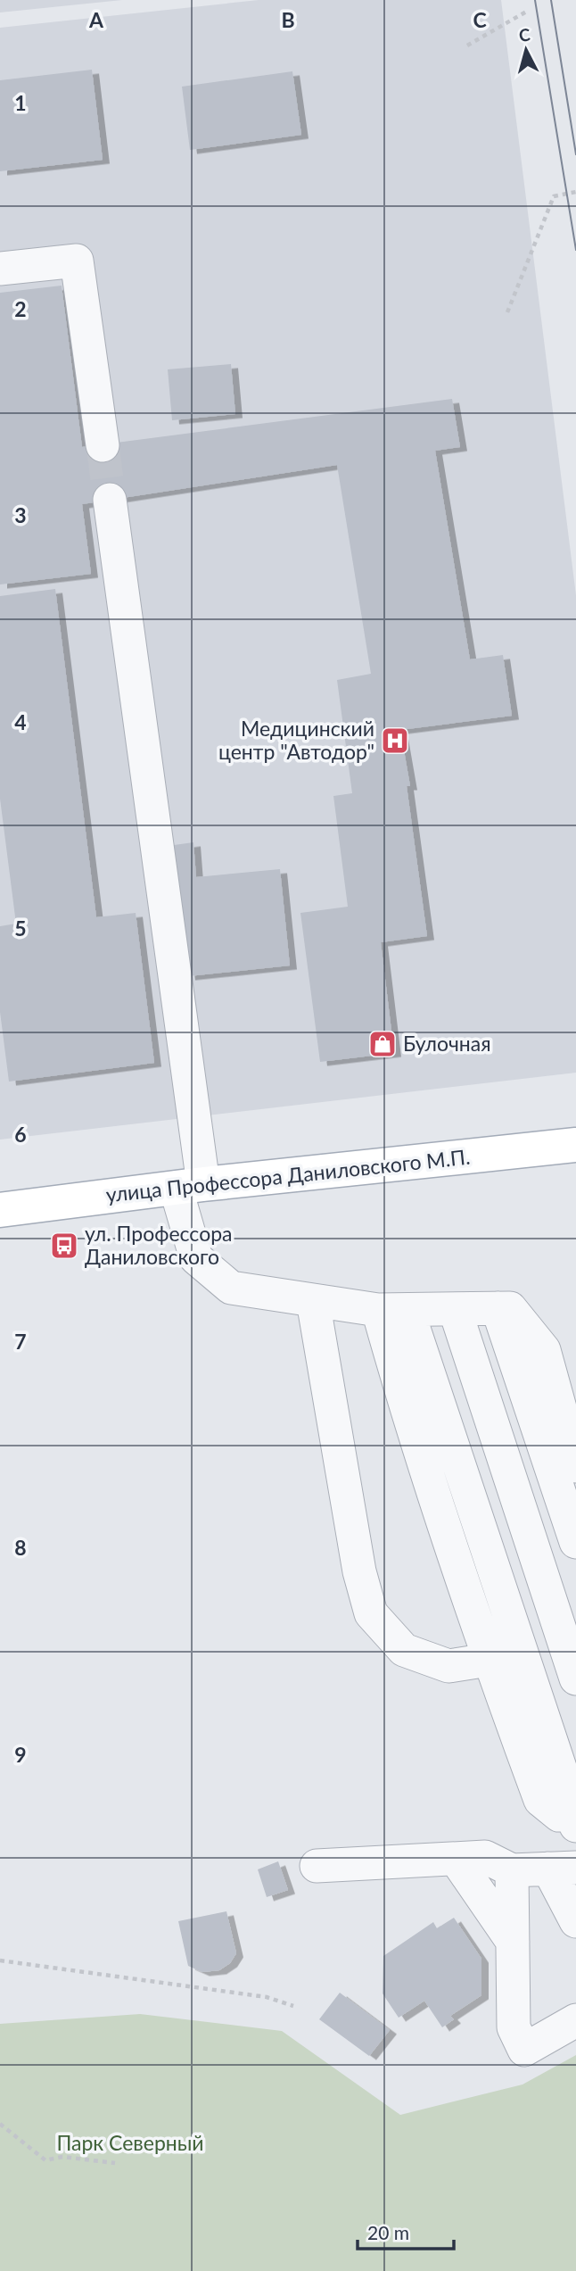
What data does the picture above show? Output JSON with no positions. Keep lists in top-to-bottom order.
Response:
{
  "streets": {
    "main road": ["улица Профессора Даниловского М.П."]
  },
  "parks": ["Парк Северный"],
  "places": {
    "hospital": ["Медицинский центр \"Автодор\""],
    "shop": ["Булочная"],
    "bus stop": ["ул. Профессора Даниловского"]
  },
  "scale_bar": "20 m",
  "north": "top",
  "grid": {
    "columns": ["A", "B", "C"],
    "rows": [
      "1",
      "2",
      "3",
      "4",
      "5",
      "6",
      "7",
      "8",
      "9"
    ]
  }
}
